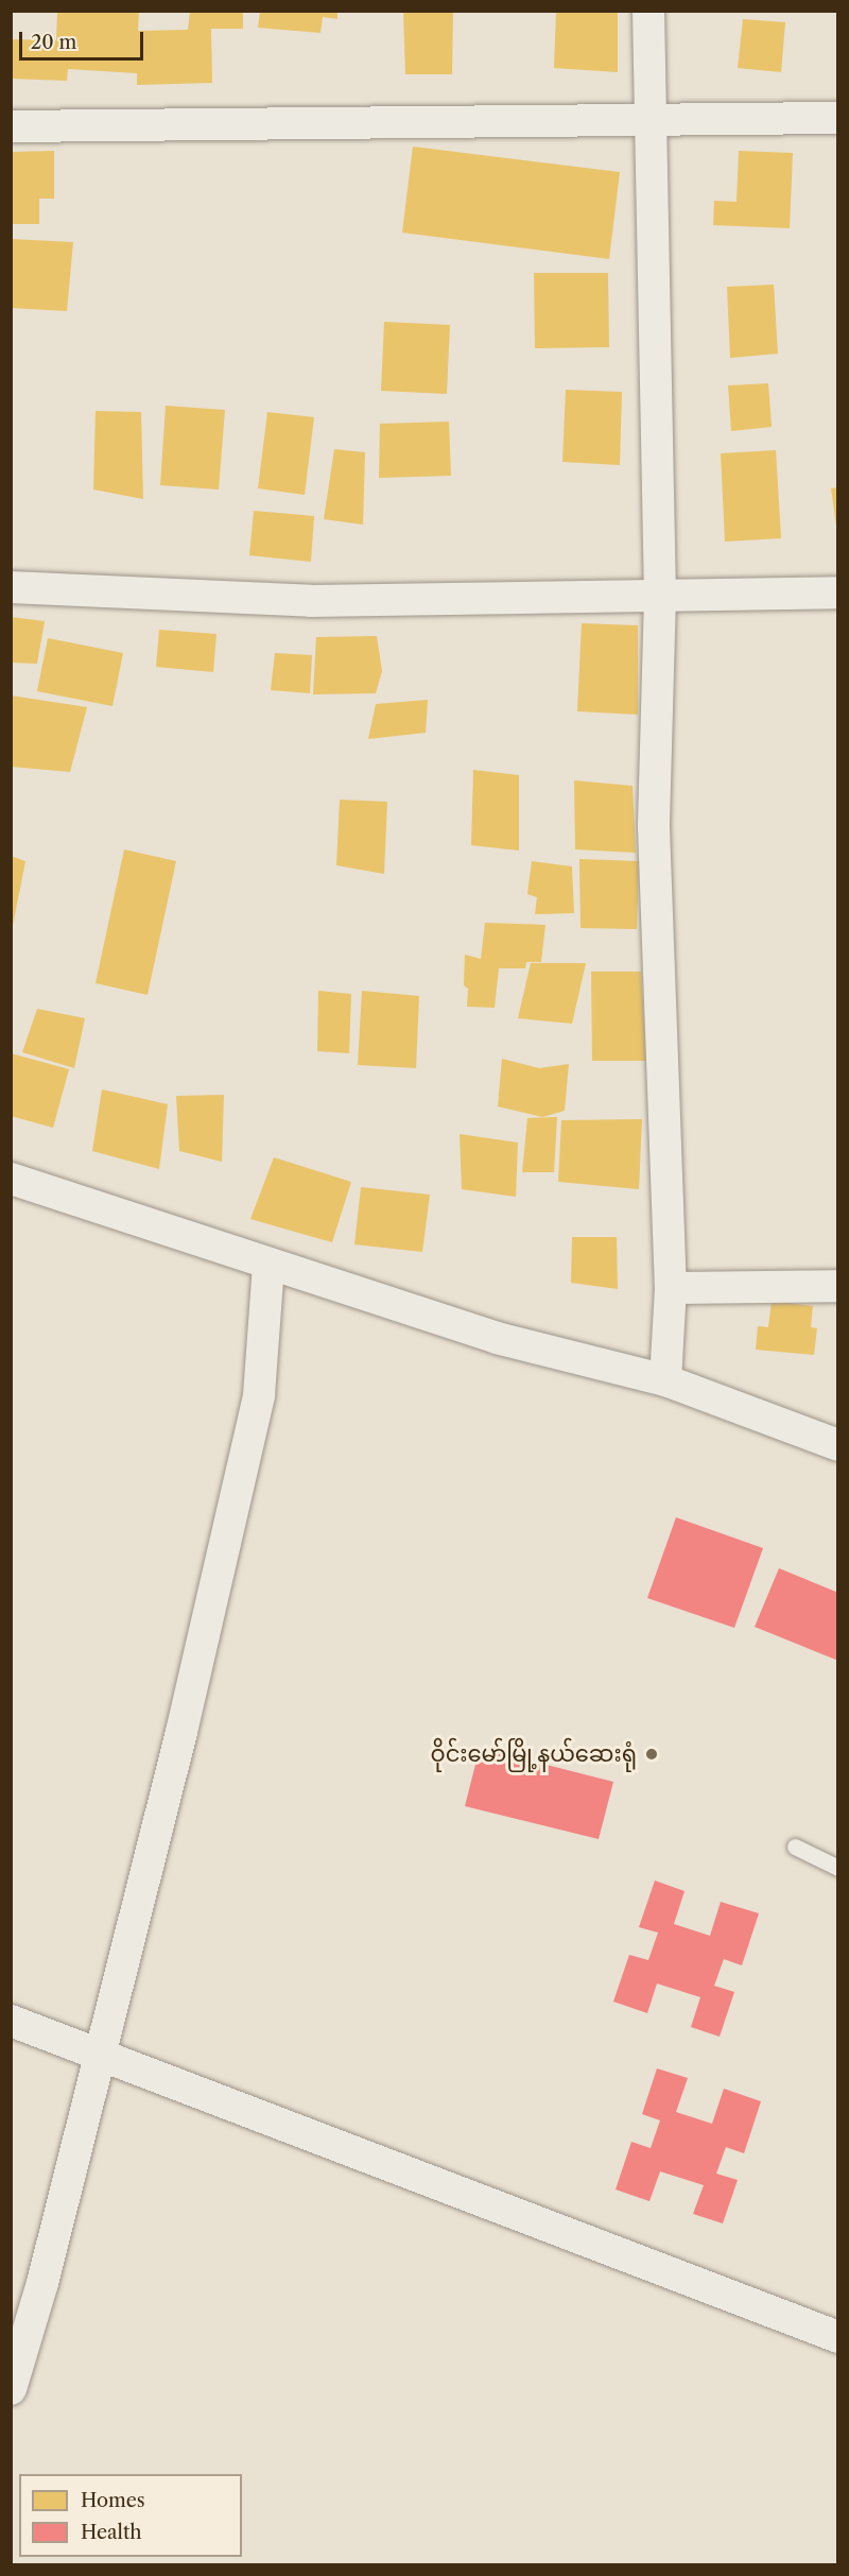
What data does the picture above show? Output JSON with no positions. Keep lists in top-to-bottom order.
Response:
{
  "places": ["ဝိုင်းမော်မြို့နယ်ဆေးရုံ"],
  "legend": ["Homes", "Health"],
  "scale_bar": "20 m"
}
